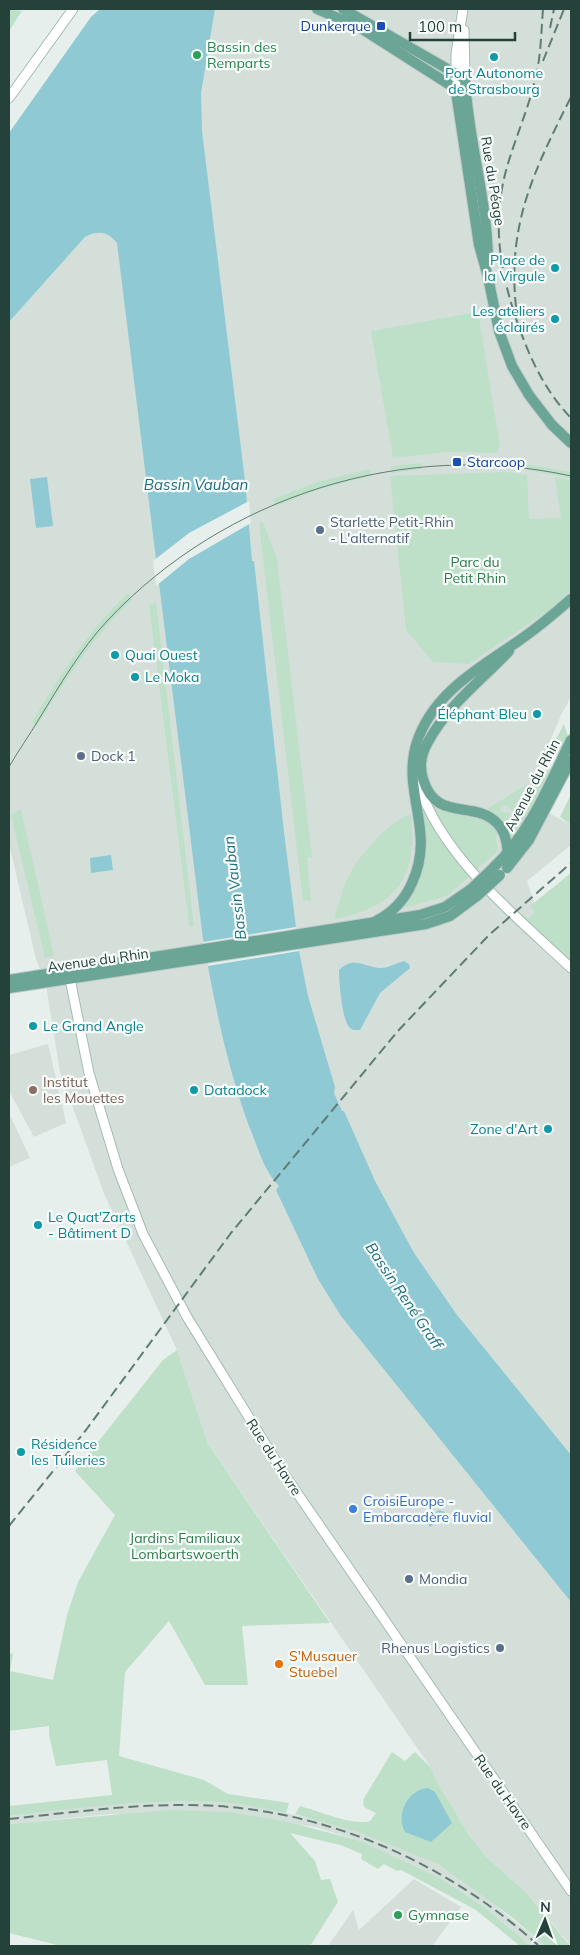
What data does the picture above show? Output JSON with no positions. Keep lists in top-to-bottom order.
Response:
{
  "streets": {
    "main road": ["Rue du Péage", "Avenue du Rhin", "Rue du Havre"]
  },
  "crossings": [
    ["Avenue du Rhin", "Rue du Havre"]
  ],
  "water": ["Bassin Vauban", "Bassin René Graff"],
  "parks": ["Parc du Petit Rhin", "Jardins Familiaux Lombartswoerth"],
  "places": {
    "transit": ["Dunkerque", "Starcoop"],
    "other": [
      "Bassin des Remparts",
      "Port Autonome de Strasbourg",
      "Place de la Virgule",
      "Les ateliers éclairés",
      "Starlette Petit-Rhin - L'alternatif",
      "Quai Ouest",
      "Le Moka",
      "Éléphant Bleu",
      "Dock 1",
      "Le Grand Angle",
      "Institut les Mouettes",
      "Datadock",
      "Zone d'Art",
      "Le Quat'Zarts - Bâtiment D",
      "Résidence les Tuileries",
      "CroisiEurope - Embarcadère fluvial",
      "Mondia",
      "Rhenus Logistics",
      "S'Musauer Stuebel",
      "Gymnase"
    ]
  },
  "scale_bar": "100 m",
  "north": "top"
}
